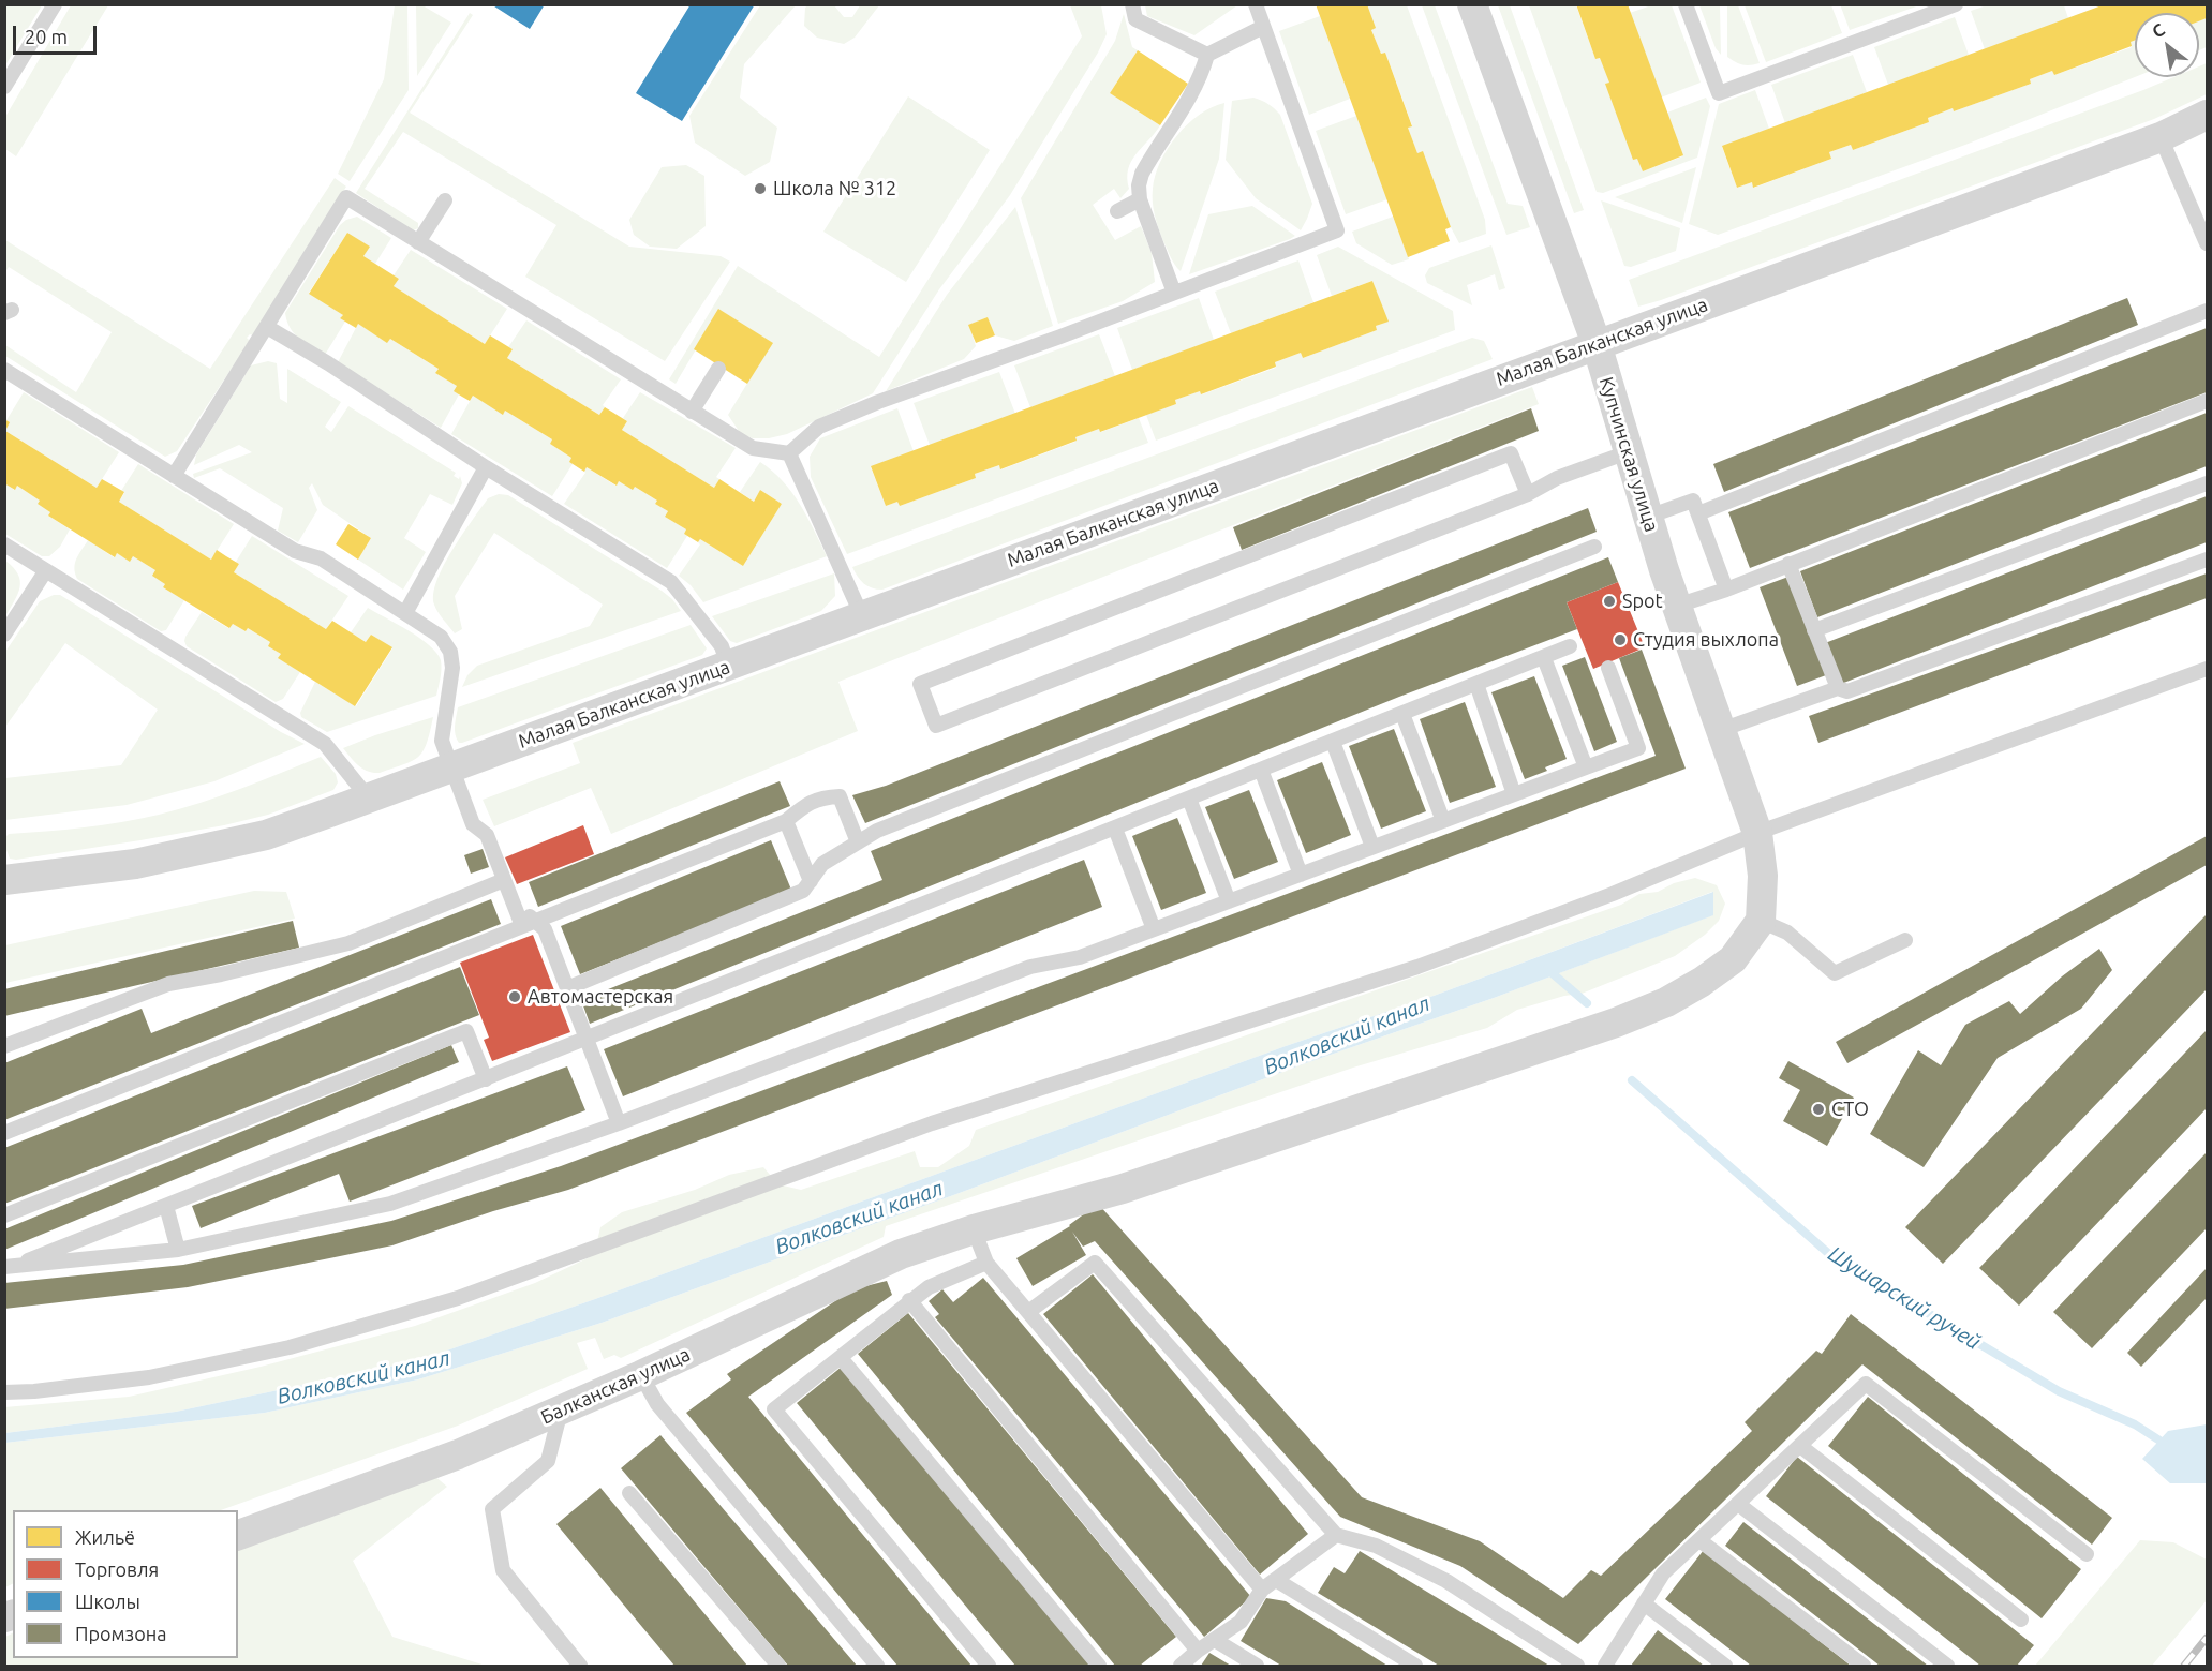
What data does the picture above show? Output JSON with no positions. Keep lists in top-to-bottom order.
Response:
{
  "streets": {
    "street": ["Малая Балканская улица", "Купчинская улица", "Балканская улица"]
  },
  "crossings": [
    ["Малая Балканская улица", "Купчинская улица"],
    ["Купчинская улица", "Балканская улица"]
  ],
  "water": ["Волковский канал", "Шушарский ручей"],
  "places": [
    "Школа № 312",
    "Spot",
    "Студия выхлопа",
    "Автомастерская",
    "СТО"
  ],
  "legend": [
    "Жильё",
    "Торговля",
    "Школы",
    "Промзона"
  ],
  "scale_bar": "20 m",
  "north": "top left"
}
